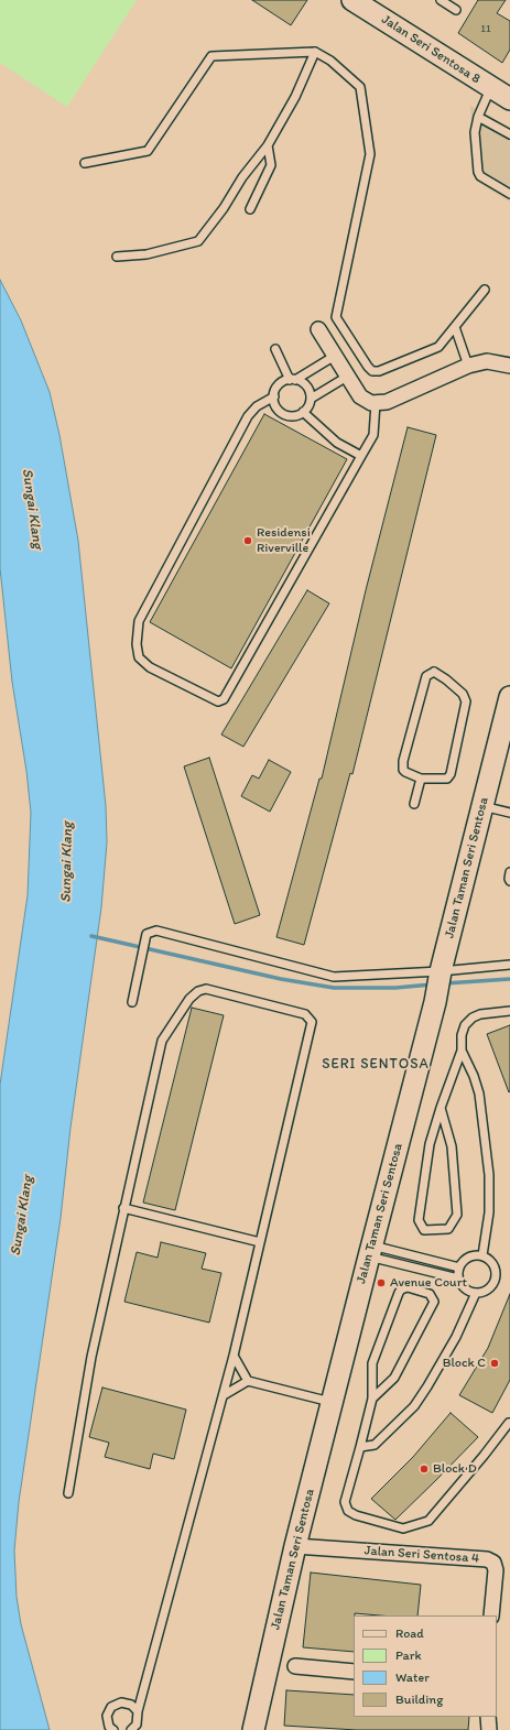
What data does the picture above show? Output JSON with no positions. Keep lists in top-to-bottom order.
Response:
{
  "streets": {
    "main road": ["Jalan Seri Sentosa 8", "Jalan Taman Seri Sentosa"],
    "street": ["Jalan Seri Sentosa 4"]
  },
  "crossings": [
    ["Jalan Taman Seri Sentosa", "Jalan Seri Sentosa 4"]
  ],
  "districts": ["SERI SENTOSA"],
  "water": ["Sungai Klang"],
  "places": [
    "Residensi Riverville",
    "Avenue Court",
    "Block C",
    "Block D"
  ],
  "house_numbers": ["11"],
  "legend": [
    "Road",
    "Park",
    "Water",
    "Building"
  ]
}
